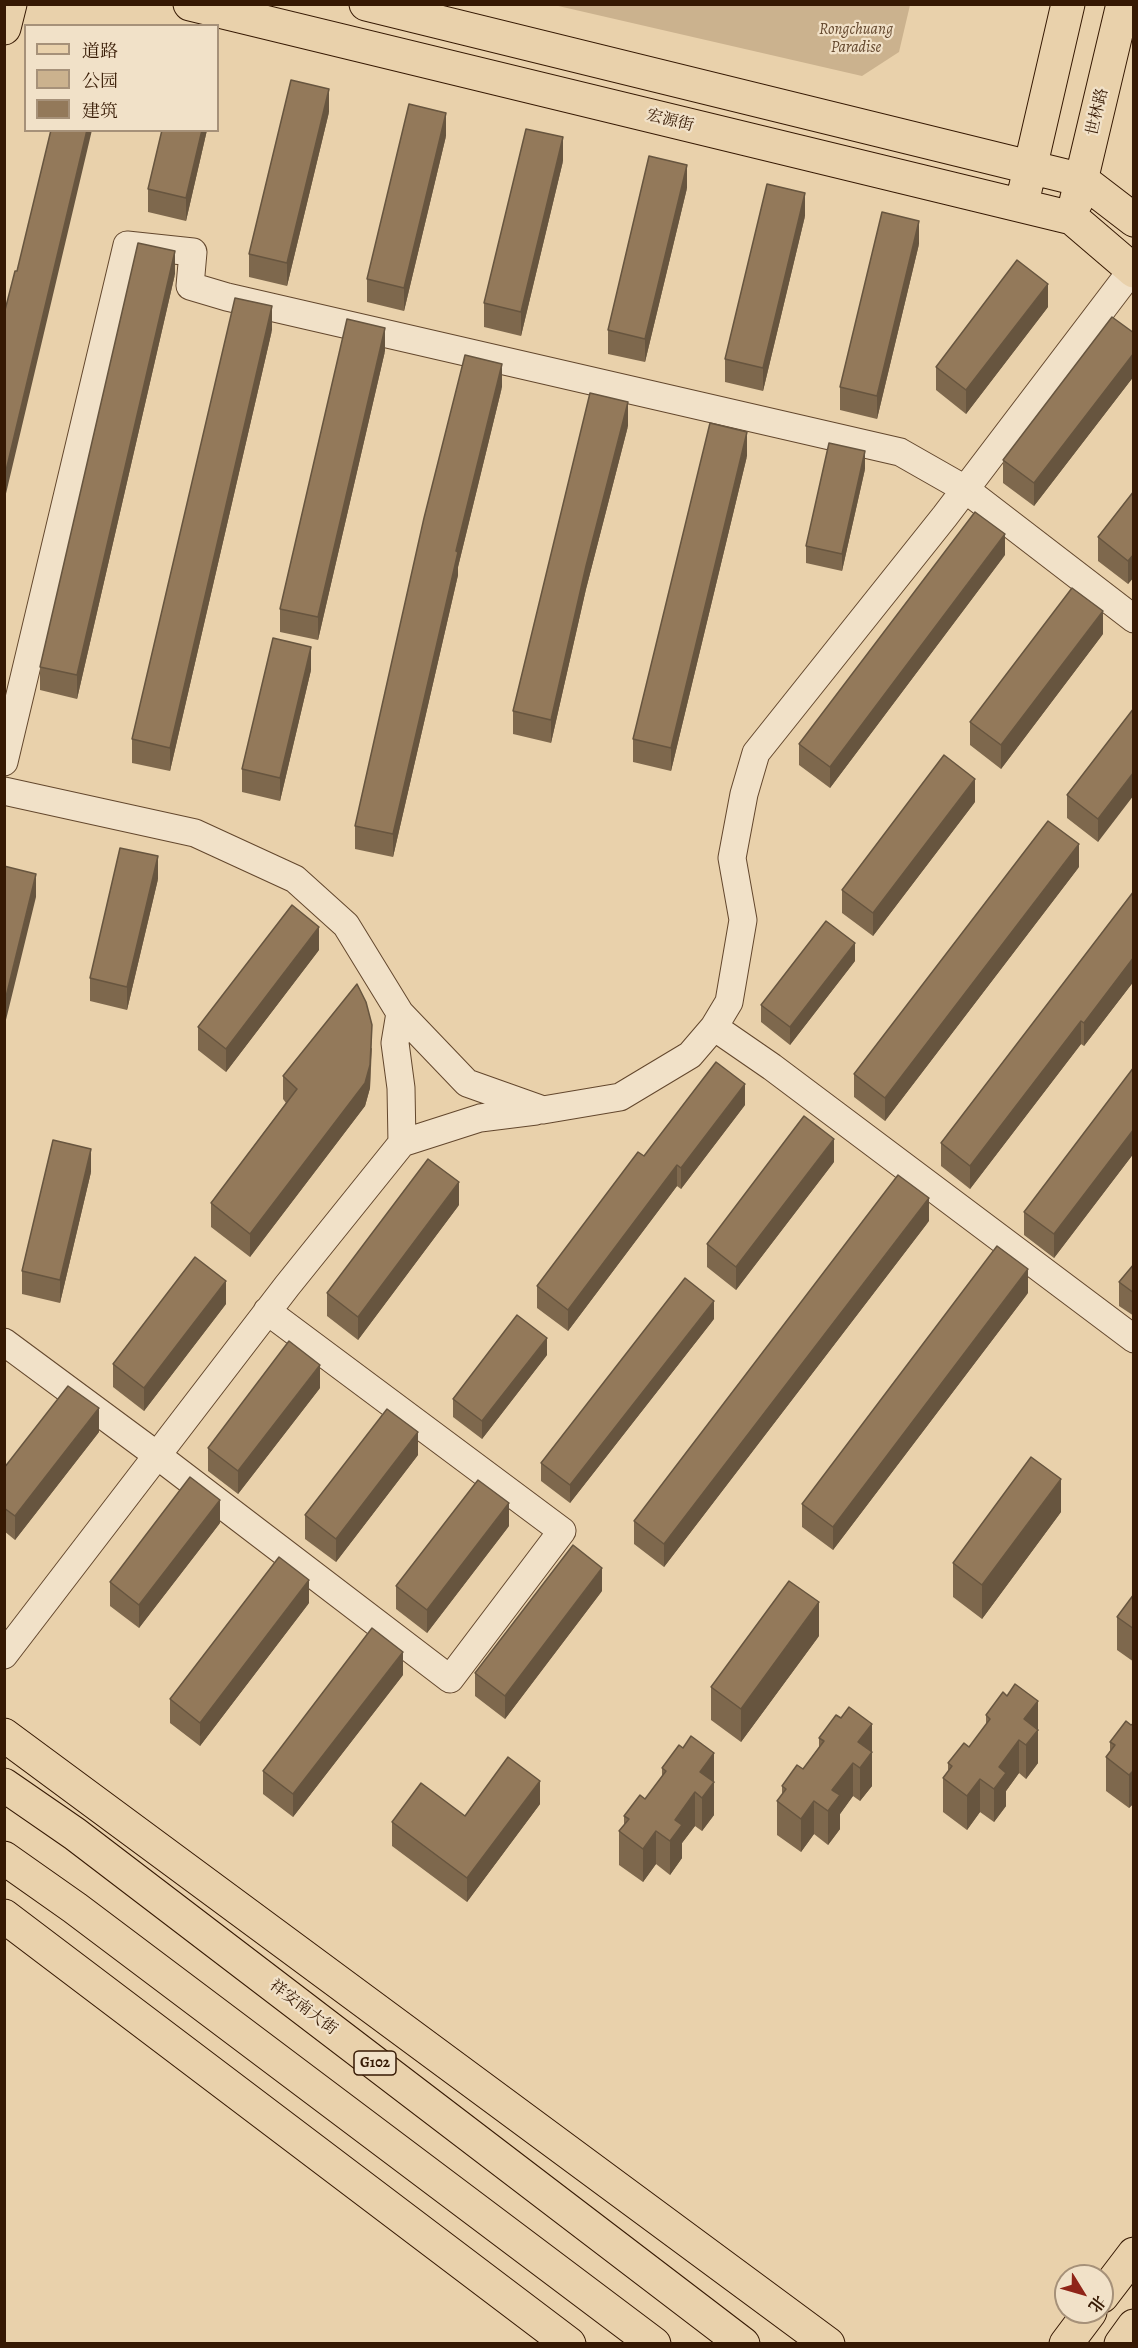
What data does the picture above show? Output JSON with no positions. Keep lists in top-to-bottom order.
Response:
{
  "streets": {
    "main road": [
      "世林路",
      "宏源街",
      "祥安南大街",
      "G102"
    ]
  },
  "crossings": [
    ["世林路", "宏源街"]
  ],
  "parks": ["Rongchuang Paradise"],
  "legend": ["道路", "公园", "建筑"],
  "north": "bottom right"
}
